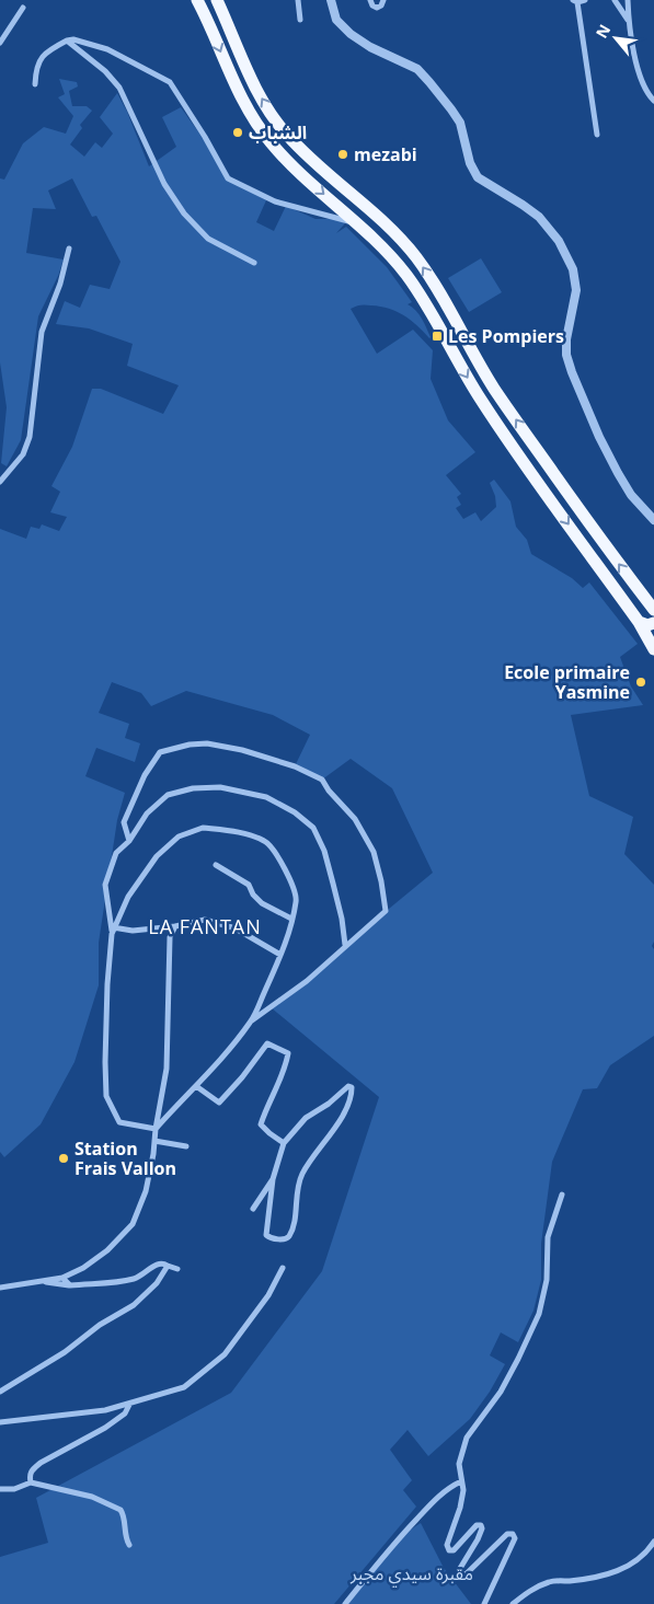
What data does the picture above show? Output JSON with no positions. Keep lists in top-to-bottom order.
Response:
{
  "districts": ["LA FANTAN"],
  "parks": ["مقبرة سيدي مجبر"],
  "places": {
    "other": [
      "الشباب",
      "mezabi",
      "Ecole primaire Yasmine",
      "Station Frais Vallon"
    ],
    "transit": ["Les Pompiers"]
  },
  "north": "top left"
}
